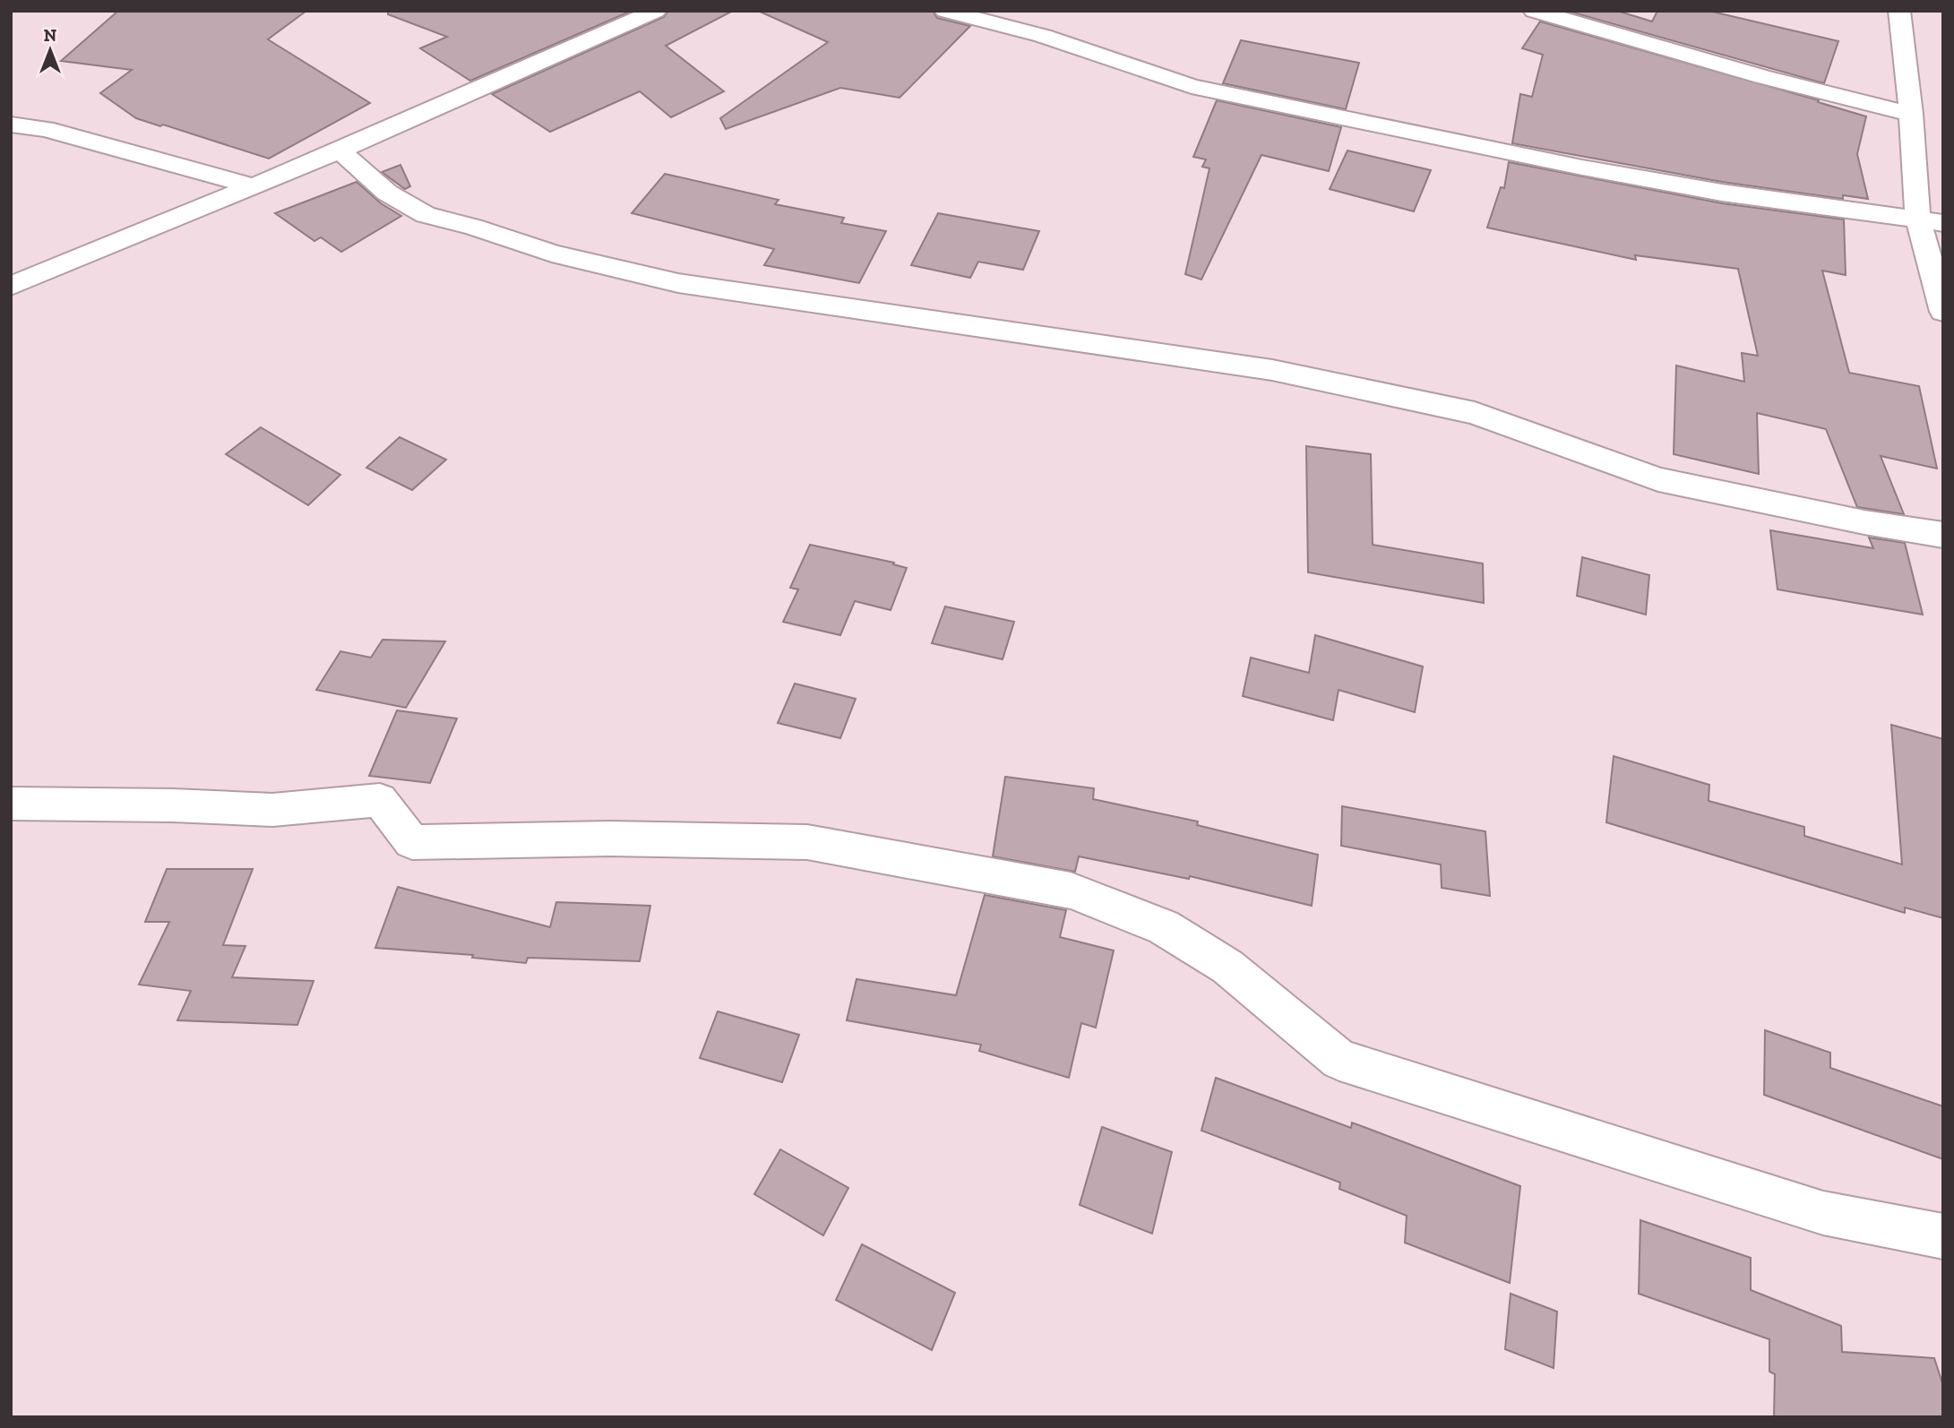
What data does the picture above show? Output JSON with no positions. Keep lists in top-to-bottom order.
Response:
{
  "north": "top"
}
